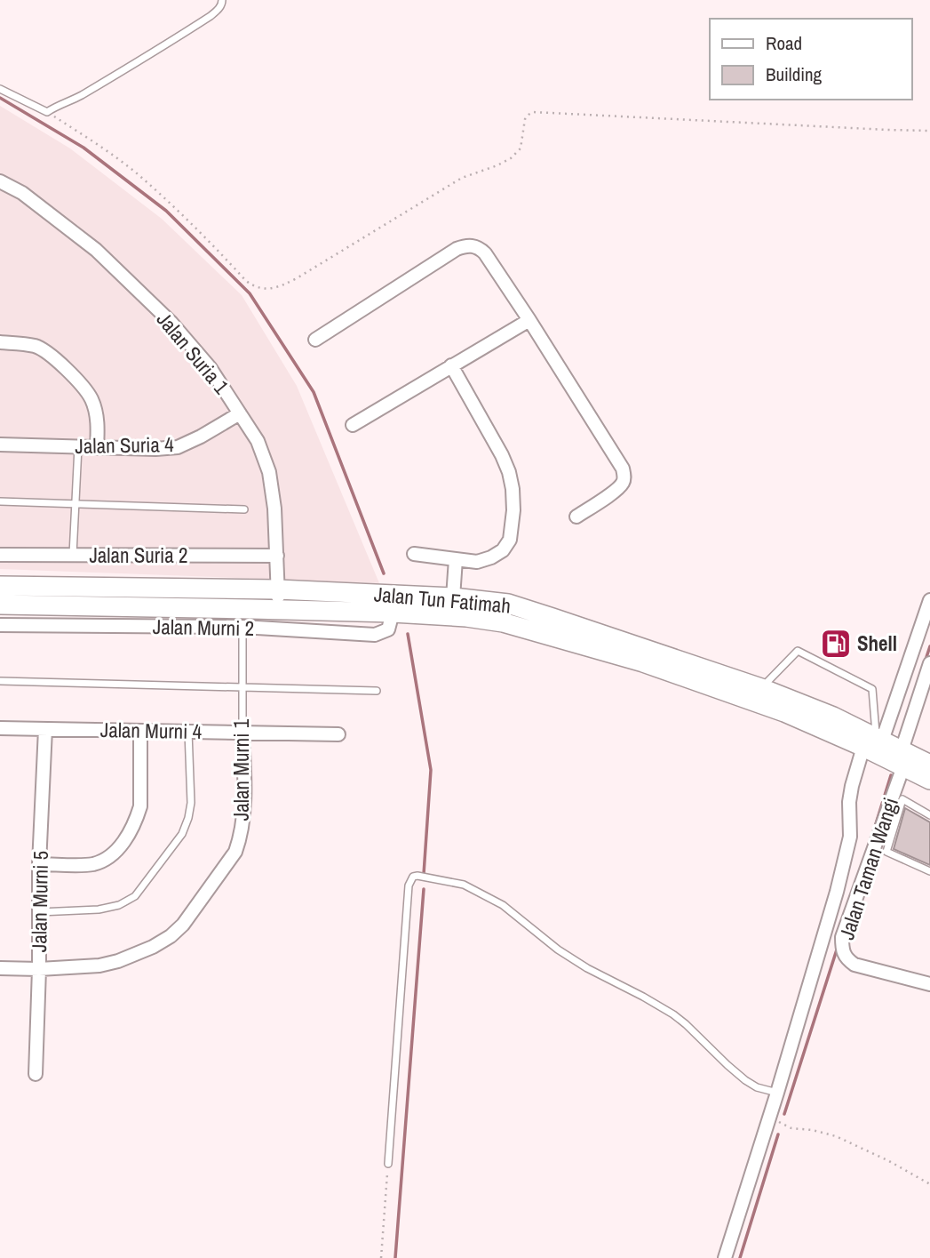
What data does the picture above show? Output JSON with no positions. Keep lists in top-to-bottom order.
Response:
{
  "streets": {
    "main road": ["Jalan Tun Fatimah"],
    "street": [
      "Jalan Suria 1",
      "Jalan Suria 4",
      "Jalan Suria 2",
      "Jalan Murni 2",
      "Jalan Murni 4",
      "Jalan Murni 1",
      "Jalan Taman Wangi",
      "Jalan Murni 5"
    ]
  },
  "crossings": [
    ["Jalan Suria 1", "Jalan Suria 4"],
    ["Jalan Suria 1", "Jalan Suria 2"],
    ["Jalan Suria 1", "Jalan Tun Fatimah"],
    ["Jalan Tun Fatimah", "Jalan Murni 2"],
    ["Jalan Tun Fatimah", "Jalan Taman Wangi"],
    ["Jalan Murni 2", "Jalan Murni 1"],
    ["Jalan Murni 4", "Jalan Murni 1"],
    ["Jalan Murni 4", "Jalan Murni 5"],
    ["Jalan Murni 1", "Jalan Murni 5"]
  ],
  "places": {
    "fuel station": ["Shell"]
  },
  "legend": ["Road", "Building"]
}
